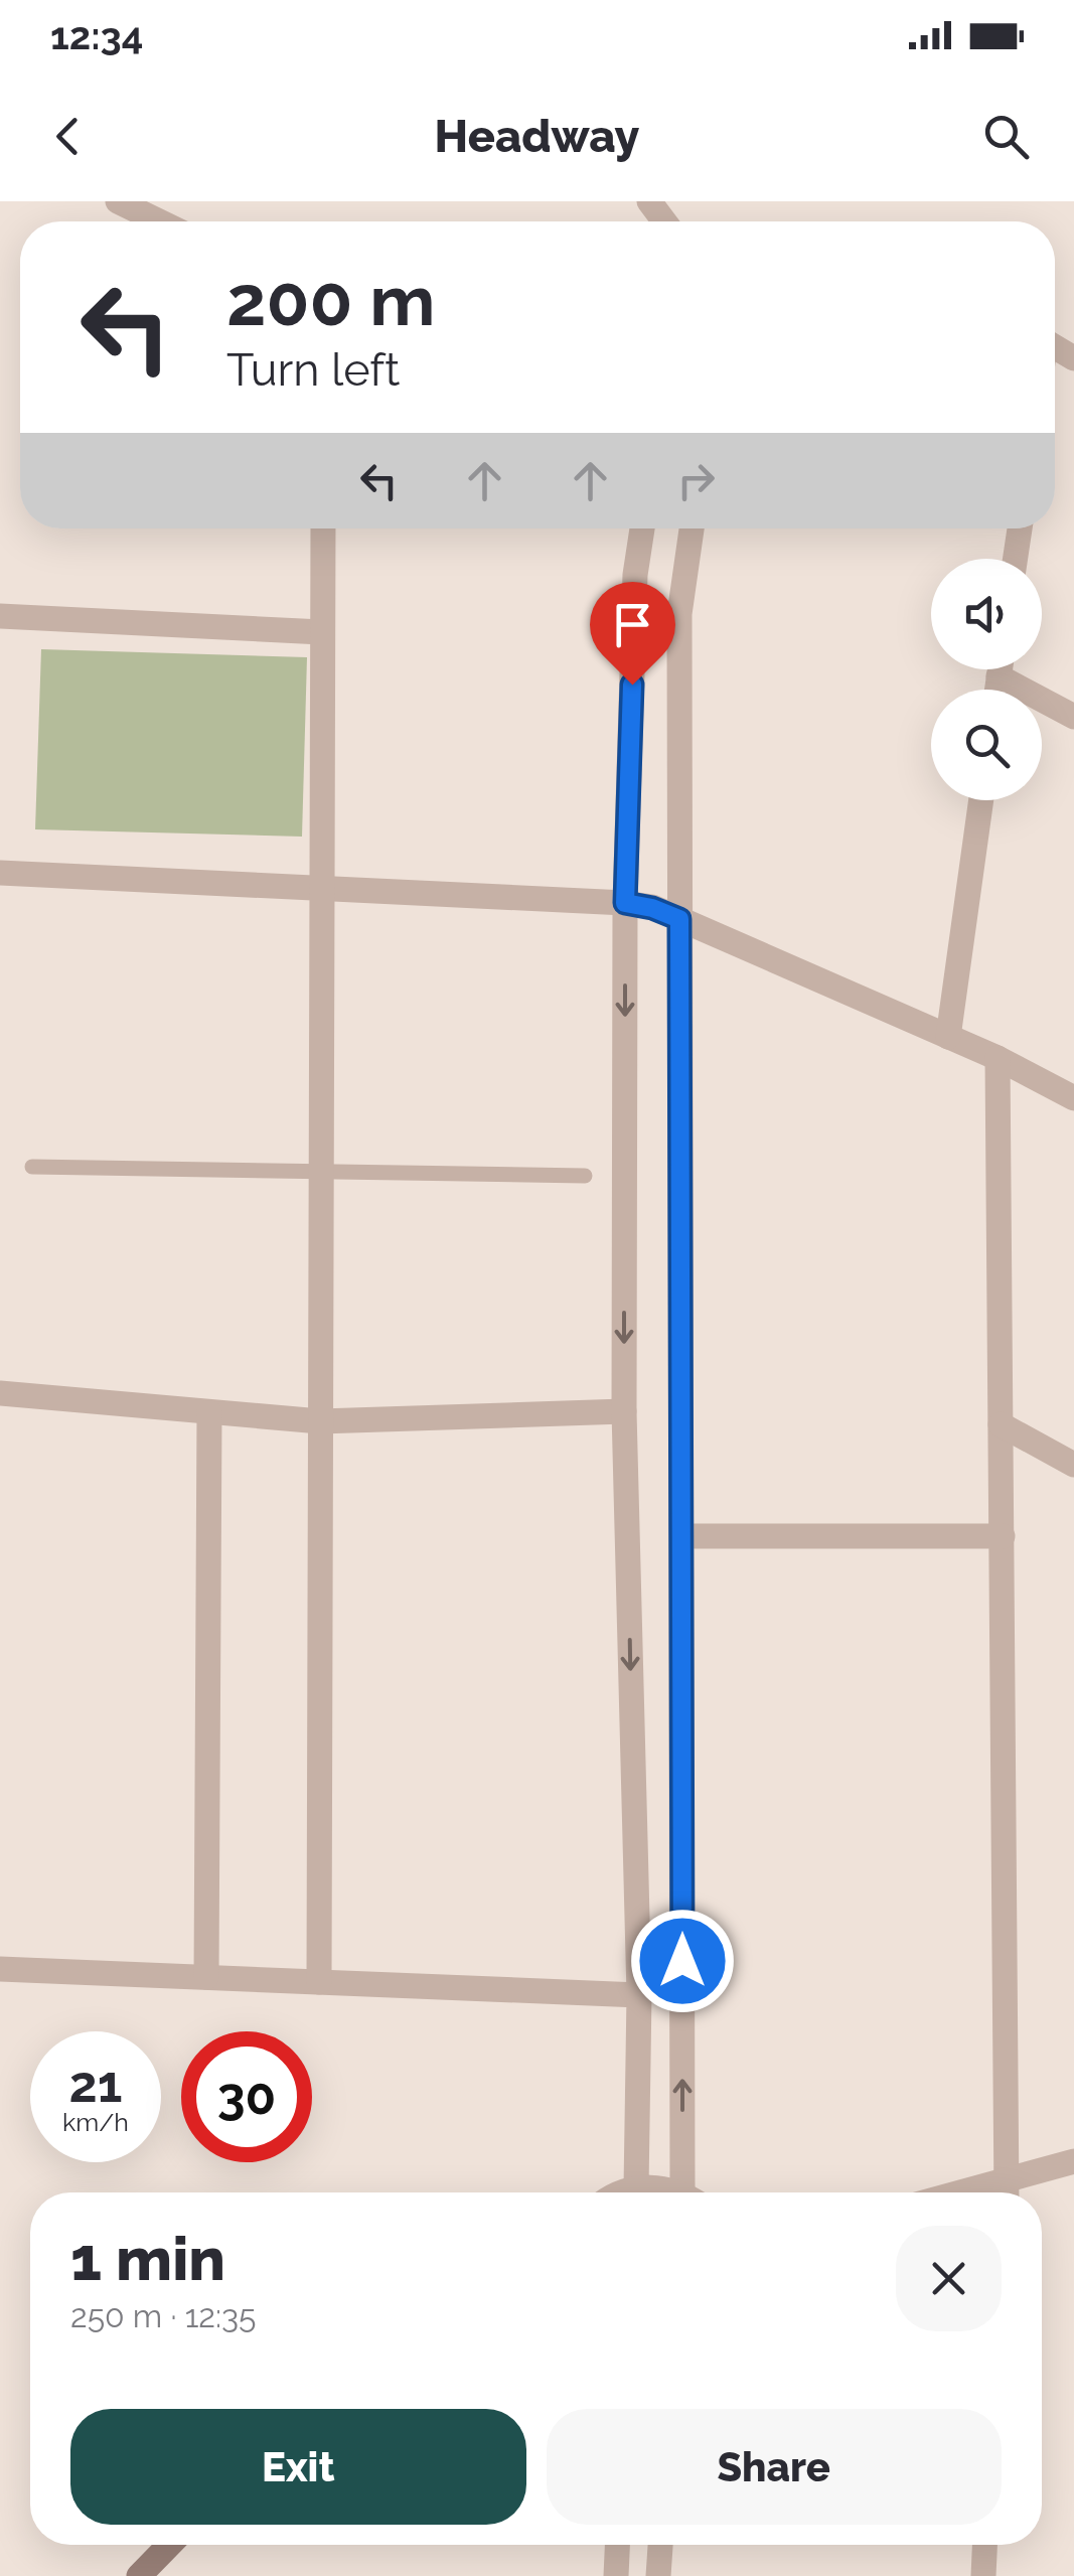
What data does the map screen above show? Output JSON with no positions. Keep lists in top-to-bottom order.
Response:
{
  "page": {
    "status": "12:34",
    "header": "Headway",
    "turn": ["200 m", "Turn left"],
    "speed": "21 km/h",
    "limit": "30",
    "heading": ["1 min", "250 m · 12:35"],
    "buttons": ["Exit", "Share"]
  }
}
